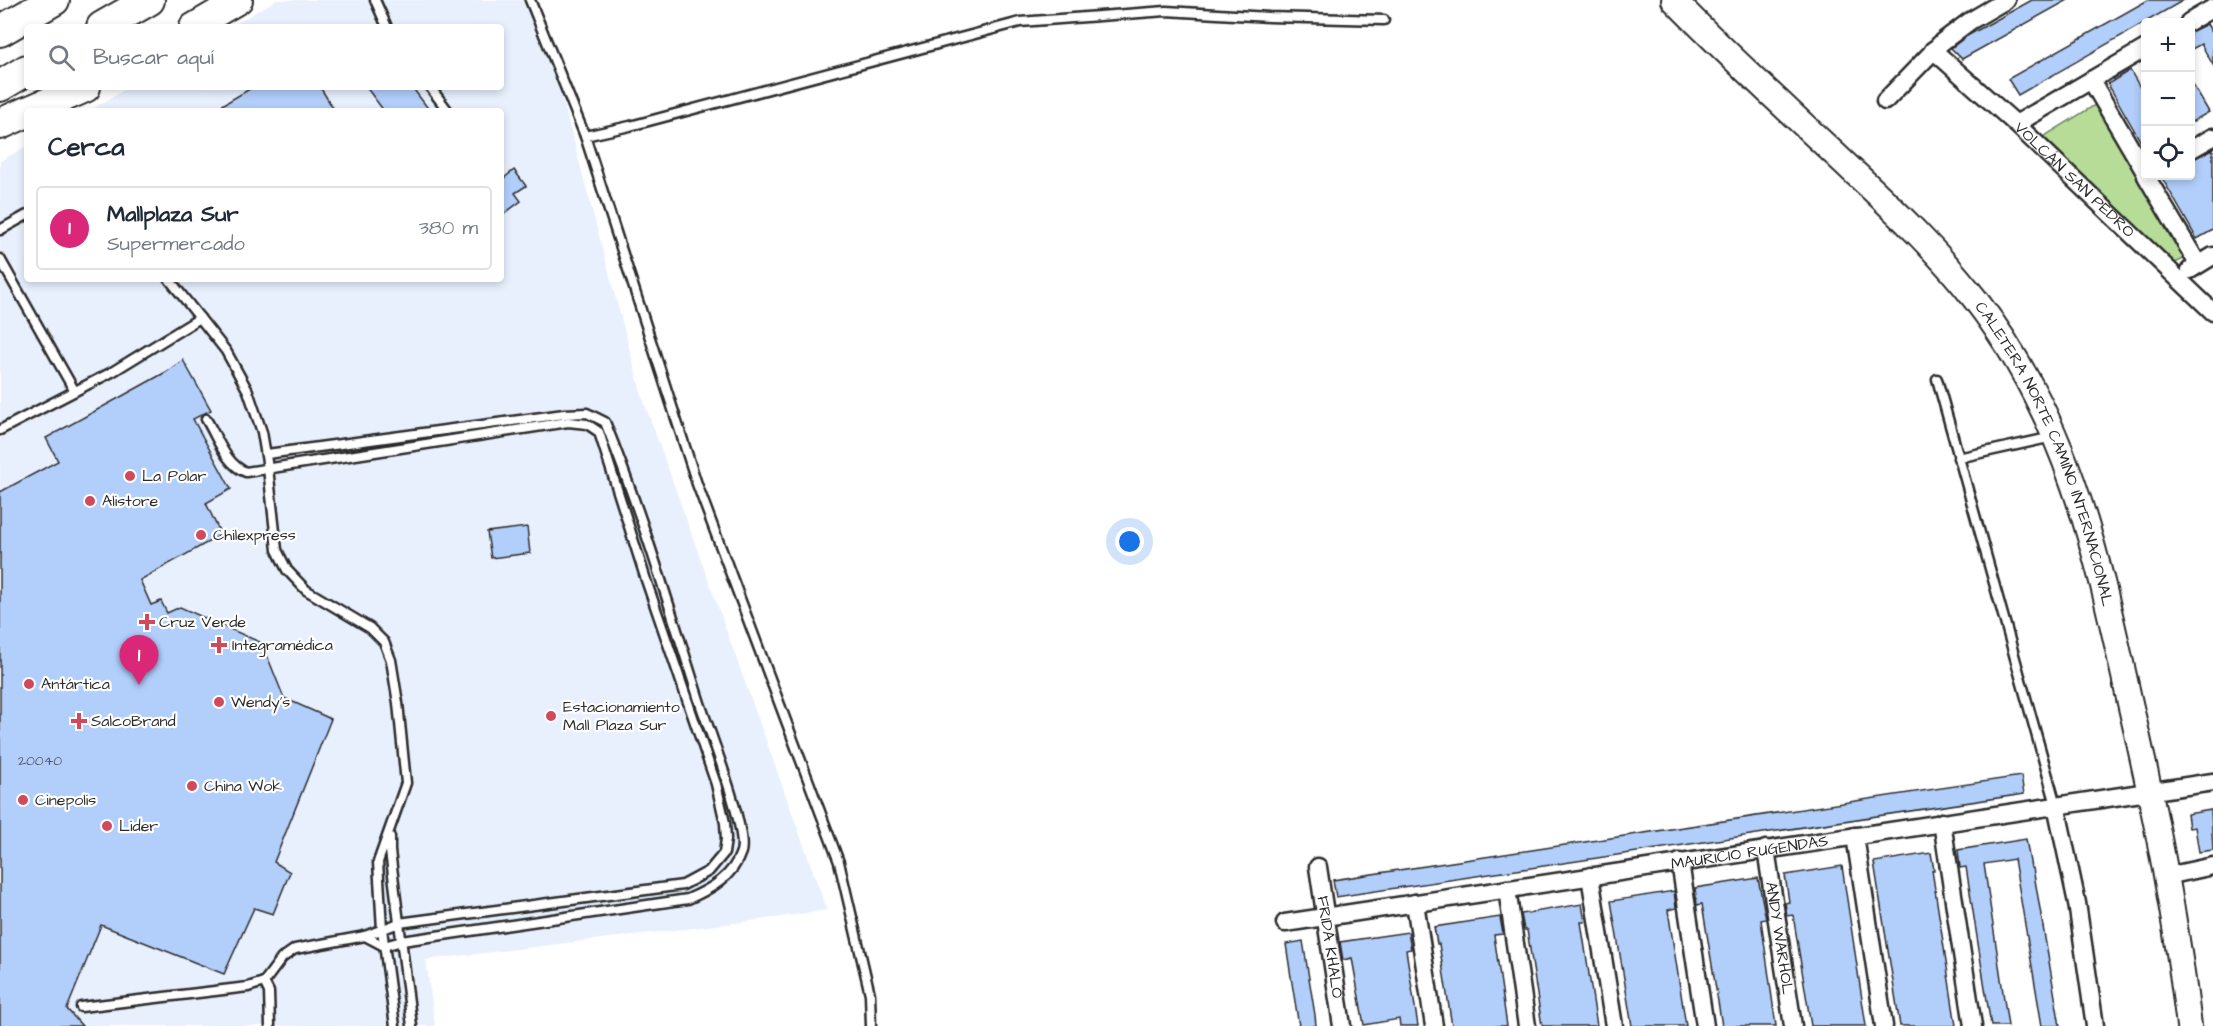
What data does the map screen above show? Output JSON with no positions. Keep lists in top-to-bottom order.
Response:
{
  "streets": {
    "street": [
      "VOLCÁN SAN PEDRO",
      "CALETERA NORTE CAMINO INTERNACIONAL",
      "MAURICIO RUGENDAS",
      "ANDY WARHOL",
      "FRIDA KHALO"
    ]
  },
  "crossings": [
    ["CALETERA NORTE CAMINO INTERNACIONAL", "MAURICIO RUGENDAS"],
    ["MAURICIO RUGENDAS", "ANDY WARHOL"],
    ["MAURICIO RUGENDAS", "FRIDA KHALO"]
  ],
  "places": {
    "other": [
      "La Polar",
      "Alistore",
      "Chilexpress",
      "Antártica",
      "Wendy's",
      "Estacionamiento Mall Plaza Sur",
      "China Wok",
      "Cinepolis",
      "Lider"
    ],
    "health": ["Cruz Verde", "Integramédica", "SalcoBrand"]
  },
  "house_numbers": ["20040"],
  "page": {
    "map_buttons": ["+", "−"],
    "search": "Buscar aquí",
    "heading": "Cerca",
    "list": [
      {
        "mark": "1",
        "name": "Mallplaza Sur",
        "note": "Supermercado",
        "value": "380 m"
      }
    ],
    "pins": "1"
  }
}
